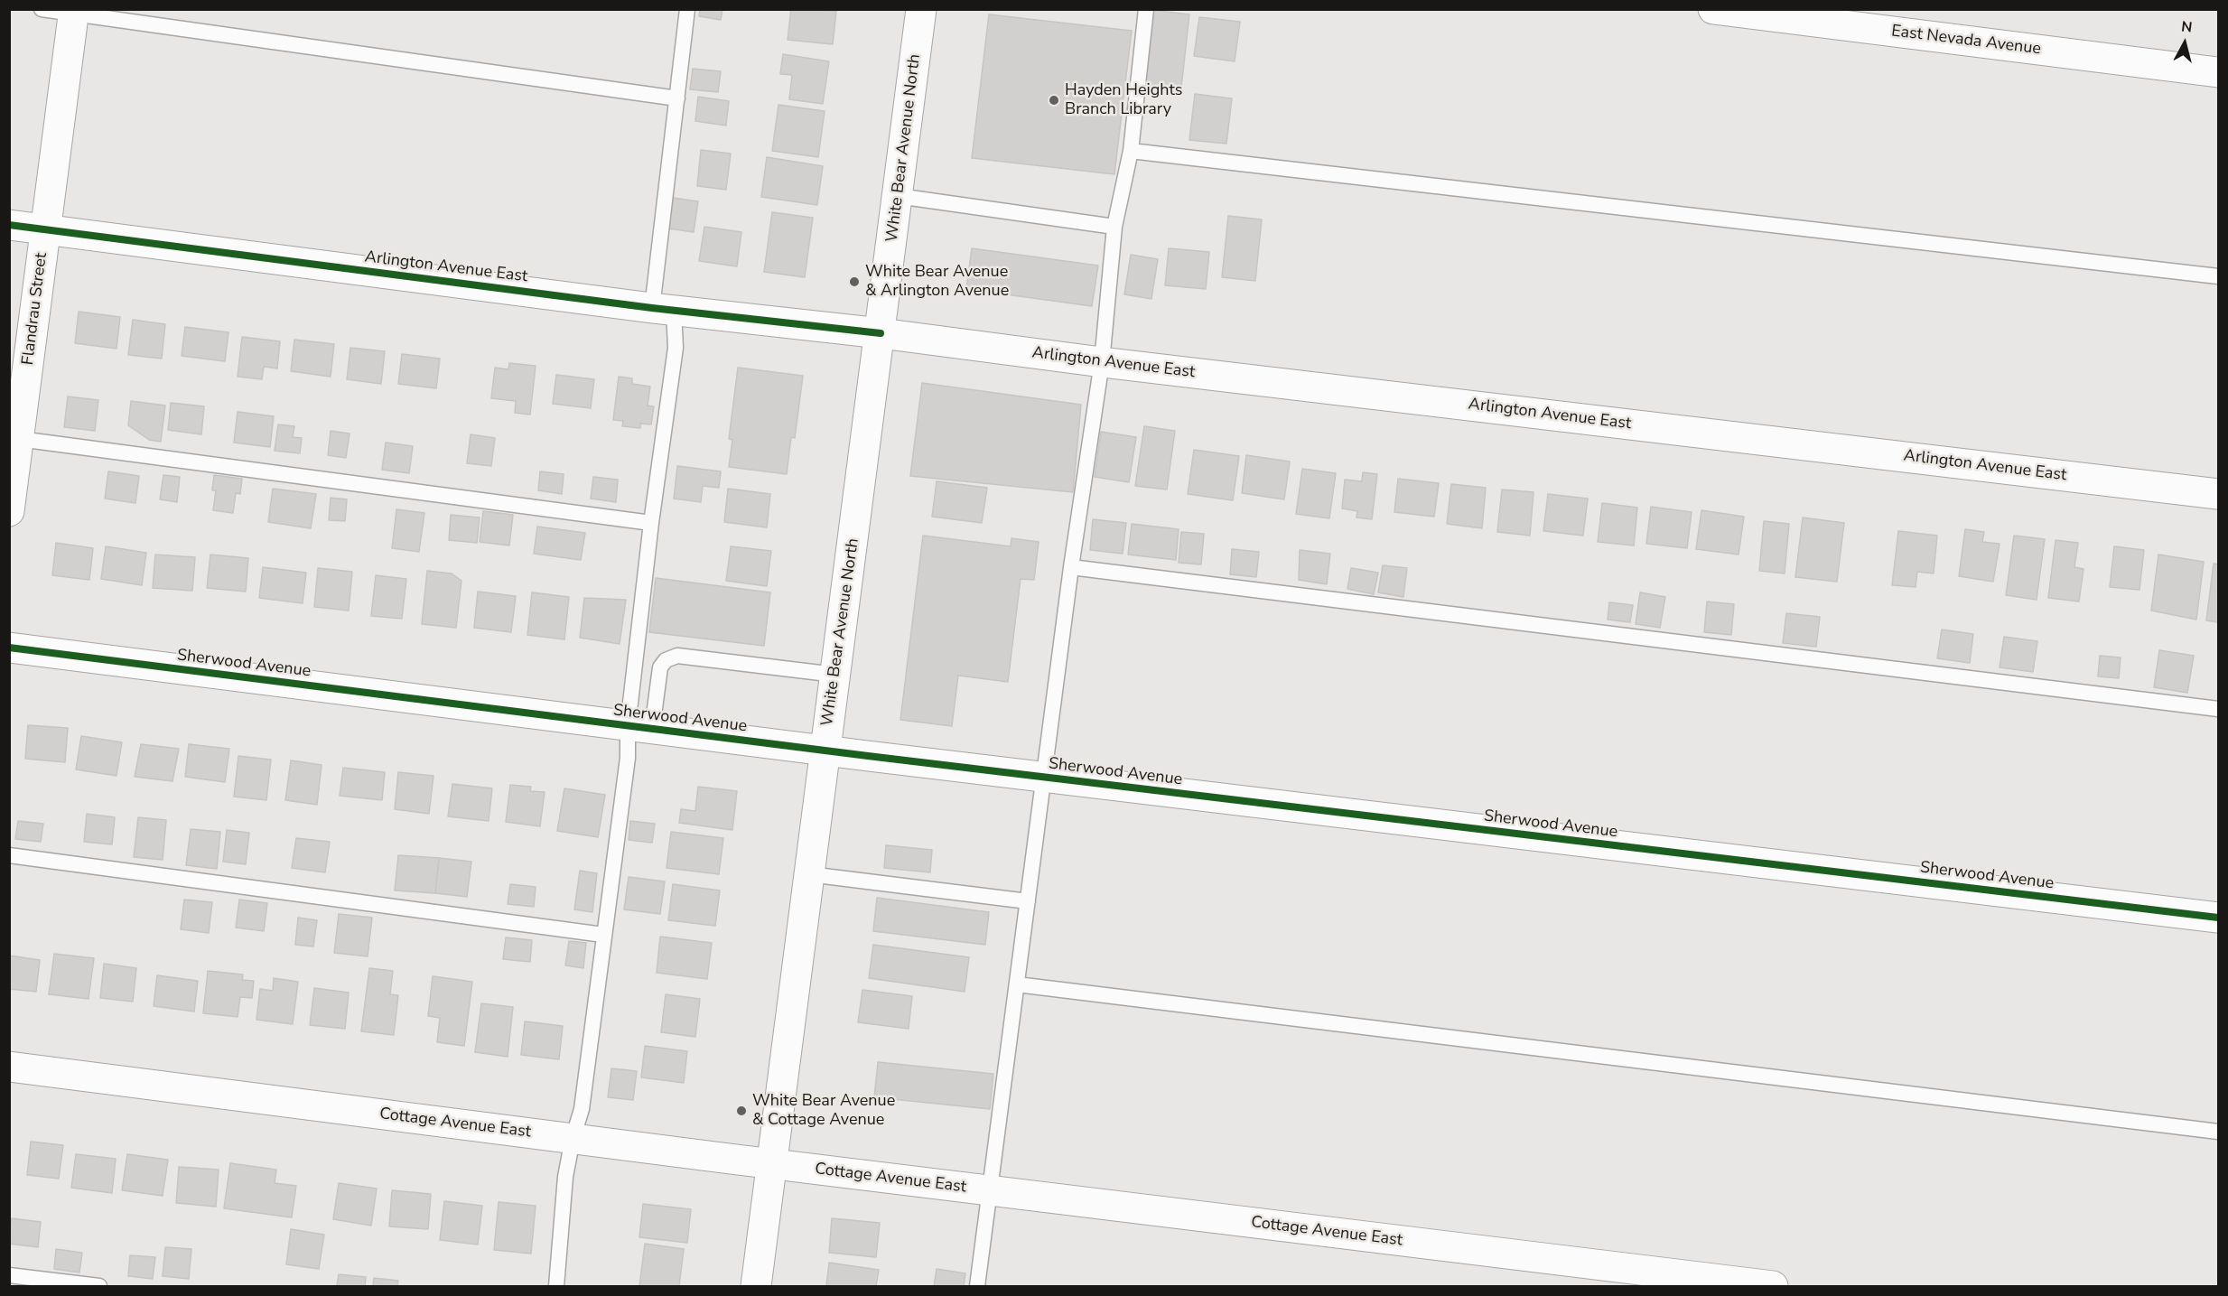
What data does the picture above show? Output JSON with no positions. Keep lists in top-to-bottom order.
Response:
{
  "streets": {
    "street": [
      "East Nevada Avenue",
      "White Bear Avenue North",
      "Arlington Avenue East",
      "Flandrau Street",
      "Sherwood Avenue",
      "Cottage Avenue East"
    ]
  },
  "crossings": [
    ["White Bear Avenue North", "Arlington Avenue East"],
    ["White Bear Avenue North", "Sherwood Avenue"],
    ["White Bear Avenue North", "Cottage Avenue East"],
    ["Arlington Avenue East", "Flandrau Street"]
  ],
  "places": ["Hayden Heights Branch Library", "White Bear Avenue & Arlington Avenue", "White Bear Avenue & Cottage Avenue"],
  "north": "top"
}
